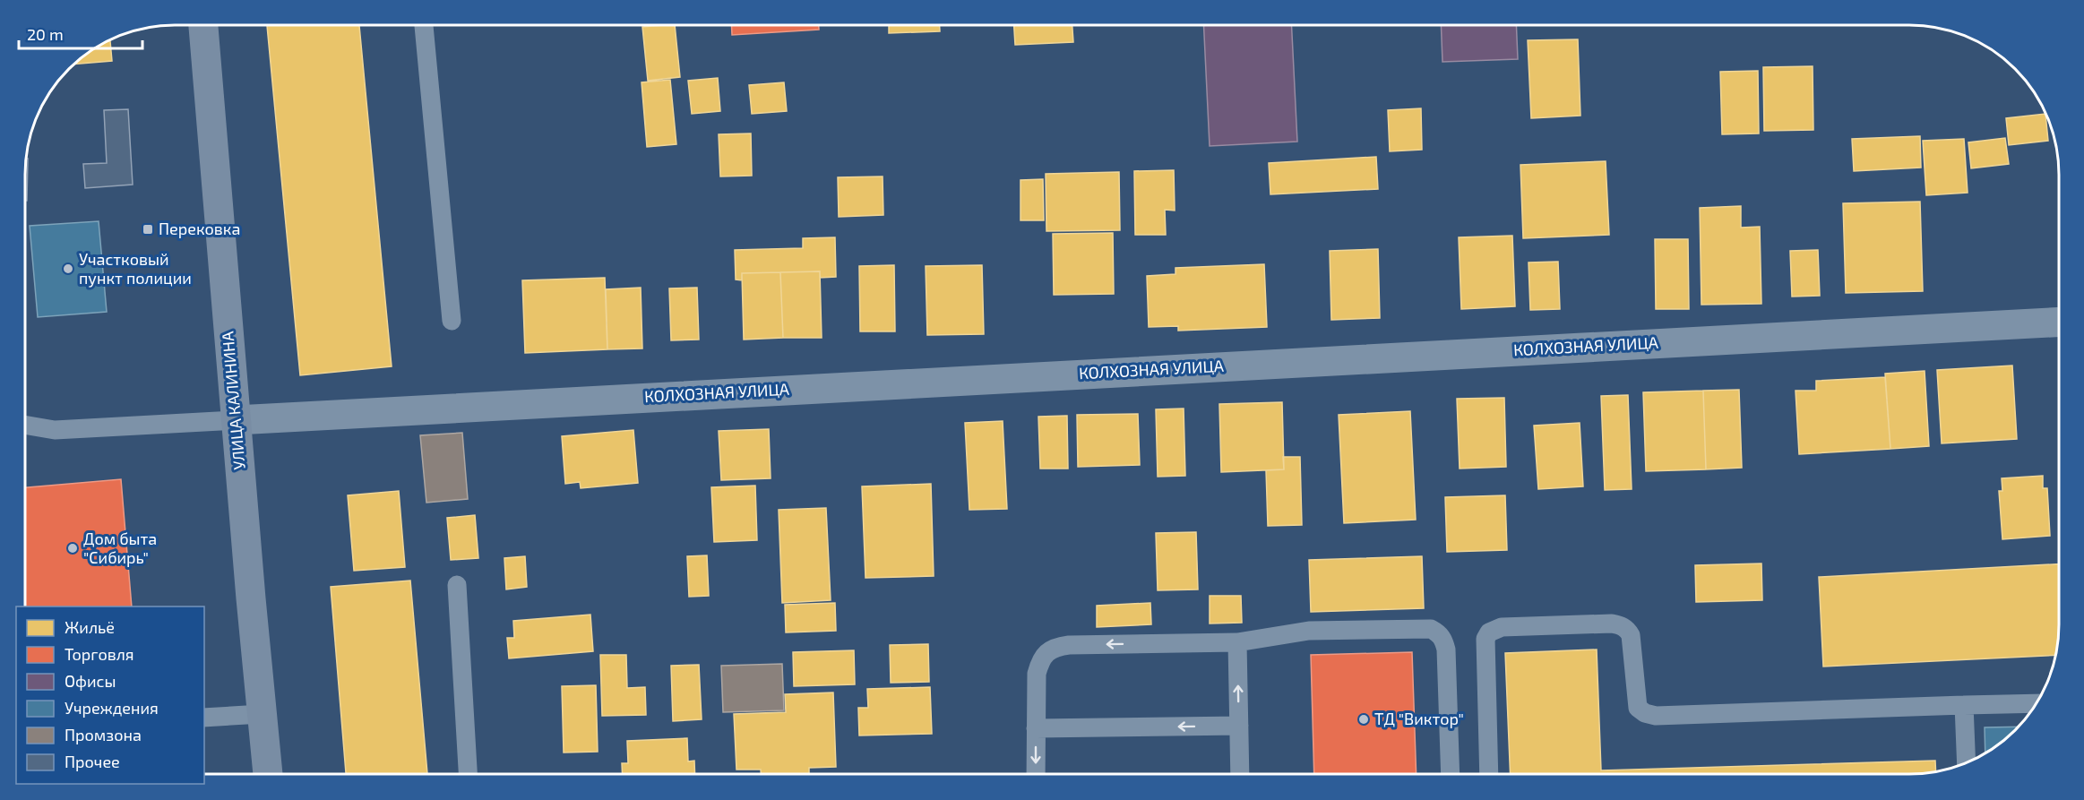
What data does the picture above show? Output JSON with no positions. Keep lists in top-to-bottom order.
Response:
{
  "streets": {
    "main road": ["УЛИЦА КАЛИНИНА"],
    "street": ["КОЛХОЗНАЯ УЛИЦА"]
  },
  "crossings": [
    ["КОЛХОЗНАЯ УЛИЦА", "УЛИЦА КАЛИНИНА"]
  ],
  "places": {
    "transit": ["Перековка"],
    "other": ["Участковый пункт полиции", "Дом быта \"Сибирь\"", "ТД \"Виктор\""]
  },
  "legend": [
    "Жильё",
    "Торговля",
    "Офисы",
    "Учреждения",
    "Промзона",
    "Прочее"
  ],
  "scale_bar": "20 m"
}
